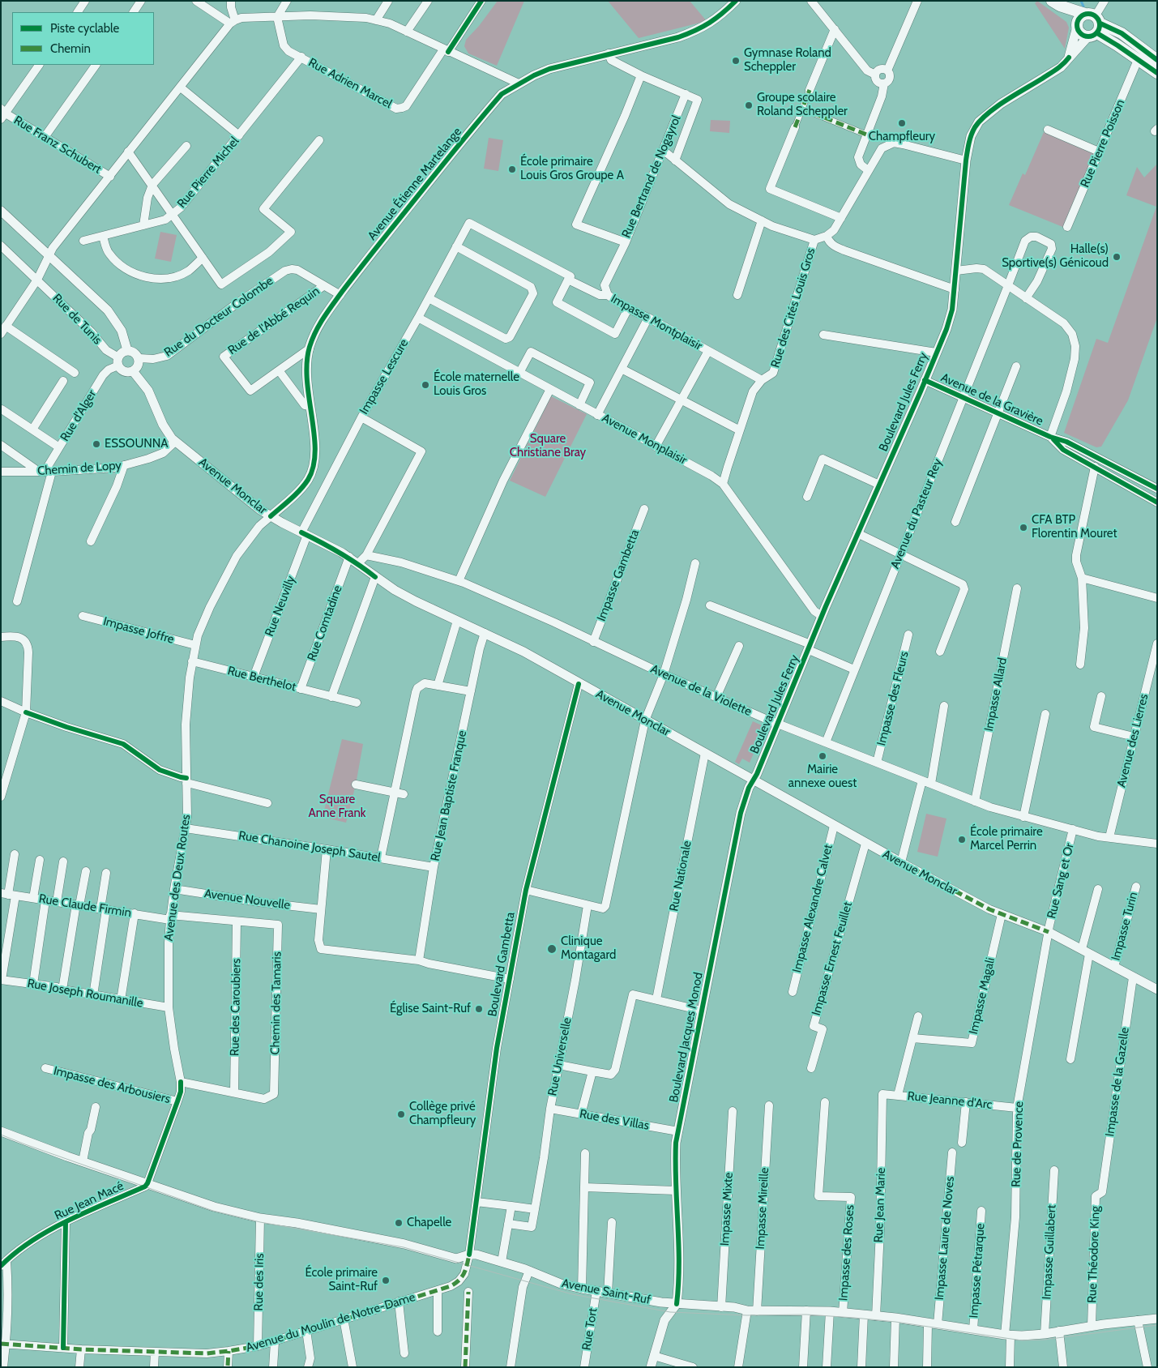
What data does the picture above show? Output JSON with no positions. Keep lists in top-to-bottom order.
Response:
{
  "streets": {
    "street": [
      "Rue Adrien Marcel",
      "Rue Pierre Poisson",
      "Rue Franz Schubert",
      "Rue Pierre Michel",
      "Rue Bertrand de Nogayrol",
      "Avenue Étienne Martelange",
      "Rue des Cités Louis Gros",
      "Rue du Docteur Colombe",
      "Rue de Tunis",
      "Rue de l'Abbé Requin",
      "Impasse Montplaisir",
      "Impasse Lescure",
      "Avenue de la Gravière",
      "Boulevard Jules Ferry",
      "Rue d'Alger",
      "Avenue Monplaisir",
      "Chemin de Lopy",
      "Avenue Monclar",
      "Avenue du Pasteur Rey",
      "Impasse Gambetta",
      "Rue Neuvilly",
      "Rue Comtadine",
      "Impasse Joffre",
      "Rue Berthelot",
      "Avenue de la Violette",
      "Impasse Allard",
      "Impasse des Fleurs",
      "Avenue des Lierres",
      "Rue Jean Baptiste Franque",
      "Rue Chanoine Joseph Sautel",
      "Rue Nationale",
      "Avenue des Deux Routes",
      "Rue Sang et Or",
      "Avenue Nouvelle",
      "Rue Claude Firmin",
      "Impasse Alexandre Calvet",
      "Impasse Turin",
      "Impasse Ernest Feuillet",
      "Boulevard Gambetta",
      "Rue Joseph Roumanille",
      "Impasse Magali",
      "Chemin des Tamaris",
      "Rue des Caroubiers",
      "Boulevard Jacques Monod",
      "Rue Universelle",
      "Impasse de la Gazelle",
      "Impasse des Arbousiers",
      "Rue Jeanne d'Arc",
      "Rue des Villas",
      "Rue de Provence",
      "Rue Jean Macé",
      "Rue Jean Marie",
      "Impasse Mireille",
      "Impasse Mixte",
      "Impasse Laure de Noves",
      "Impasse Guillabert",
      "Impasse des Roses",
      "Rue Théodore King",
      "Impasse Pétrarque",
      "Rue des Iris",
      "Avenue Saint-Ruf",
      "Avenue du Moulin de Notre-Dame",
      "Rue Tort"
    ]
  },
  "crossings": [
    ["Rue Adrien Marcel", "Rue Pierre Michel"],
    ["Avenue Étienne Martelange", "Avenue Monclar"],
    ["Avenue Étienne Martelange", "Avenue des Deux Routes"],
    ["Rue des Cités Louis Gros", "Impasse Montplaisir"],
    ["Rue des Cités Louis Gros", "Avenue Monplaisir"],
    ["Rue du Docteur Colombe", "Rue de Tunis"],
    ["Rue du Docteur Colombe", "Rue de l'Abbé Requin"],
    ["Rue du Docteur Colombe", "Rue d'Alger"],
    ["Rue du Docteur Colombe", "Avenue Monclar"],
    ["Rue de Tunis", "Rue d'Alger"],
    ["Rue de Tunis", "Avenue Monclar"],
    ["Impasse Montplaisir", "Impasse Lescure"],
    ["Impasse Lescure", "Avenue Monplaisir"],
    ["Impasse Lescure", "Avenue Monclar"],
    ["Impasse Lescure", "Rue Neuvilly"],
    ["Avenue de la Gravière", "Boulevard Jules Ferry"],
    ["Avenue de la Gravière", "Avenue du Pasteur Rey"],
    ["Boulevard Jules Ferry", "Avenue Monplaisir"],
    ["Boulevard Jules Ferry", "Avenue Monclar"],
    ["Boulevard Jules Ferry", "Avenue de la Violette"],
    ["Boulevard Jules Ferry", "Boulevard Jacques Monod"],
    ["Rue d'Alger", "Chemin de Lopy"],
    ["Rue d'Alger", "Avenue Monclar"],
    ["Chemin de Lopy", "Avenue Monclar"],
    ["Avenue Monclar", "Rue Neuvilly"],
    ["Avenue Monclar", "Rue Comtadine"],
    ["Avenue Monclar", "Rue Jean Baptiste Franque"],
    ["Avenue Monclar", "Rue Nationale"],
    ["Avenue Monclar", "Avenue des Deux Routes"],
    ["Avenue Monclar", "Rue Sang et Or"],
    ["Avenue Monclar", "Impasse Alexandre Calvet"],
    ["Avenue Monclar", "Impasse Turin"],
    ["Avenue Monclar", "Impasse Ernest Feuillet"],
    ["Avenue Monclar", "Boulevard Gambetta"],
    ["Avenue Monclar", "Impasse Magali"],
    ["Avenue Monclar", "Boulevard Jacques Monod"],
    ["Avenue Monclar", "Impasse de la Gazelle"],
    ["Avenue Monclar", "Rue de Provence"],
    ["Avenue du Pasteur Rey", "Avenue de la Violette"],
    ["Impasse Gambetta", "Avenue de la Violette"],
    ["Rue Neuvilly", "Rue Berthelot"],
    ["Rue Comtadine", "Rue Berthelot"],
    ["Impasse Joffre", "Avenue des Deux Routes"],
    ["Rue Berthelot", "Avenue des Deux Routes"],
    ["Avenue de la Violette", "Impasse Allard"],
    ["Avenue de la Violette", "Impasse des Fleurs"],
    ["Avenue de la Violette", "Avenue des Lierres"],
    ["Avenue de la Violette", "Rue Sang et Or"],
    ["Rue Jean Baptiste Franque", "Rue Chanoine Joseph Sautel"],
    ["Rue Chanoine Joseph Sautel", "Avenue des Deux Routes"],
    ["Avenue des Deux Routes", "Avenue Nouvelle"],
    ["Avenue des Deux Routes", "Rue Claude Firmin"],
    ["Avenue des Deux Routes", "Rue Joseph Roumanille"],
    ["Avenue des Deux Routes", "Chemin des Tamaris"],
    ["Avenue des Deux Routes", "Impasse des Arbousiers"],
    ["Avenue des Deux Routes", "Rue Jean Macé"],
    ["Rue Sang et Or", "Rue de Provence"],
    ["Rue Claude Firmin", "Chemin des Tamaris"],
    ["Boulevard Gambetta", "Avenue Saint-Ruf"],
    ["Boulevard Gambetta", "Avenue du Moulin de Notre-Dame"],
    ["Chemin des Tamaris", "Rue des Caroubiers"],
    ["Boulevard Jacques Monod", "Rue des Villas"],
    ["Boulevard Jacques Monod", "Avenue Saint-Ruf"],
    ["Rue Universelle", "Rue des Villas"],
    ["Impasse de la Gazelle", "Rue Théodore King"],
    ["Rue Jeanne d'Arc", "Rue de Provence"],
    ["Rue Jeanne d'Arc", "Rue Jean Marie"],
    ["Rue de Provence", "Avenue Saint-Ruf"],
    ["Rue Jean Marie", "Avenue Saint-Ruf"],
    ["Impasse Mireille", "Avenue Saint-Ruf"],
    ["Impasse Mixte", "Avenue Saint-Ruf"],
    ["Impasse Laure de Noves", "Avenue Saint-Ruf"],
    ["Impasse Guillabert", "Avenue Saint-Ruf"],
    ["Impasse des Roses", "Avenue Saint-Ruf"],
    ["Rue Théodore King", "Avenue Saint-Ruf"],
    ["Impasse Pétrarque", "Avenue Saint-Ruf"],
    ["Rue des Iris", "Avenue du Moulin de Notre-Dame"],
    ["Avenue Saint-Ruf", "Avenue du Moulin de Notre-Dame"],
    ["Avenue Saint-Ruf", "Rue Tort"]
  ],
  "parks": ["Square Christiane Bray", "Square Anne Frank"],
  "places": [
    "Gymnase Roland Scheppler",
    "Groupe scolaire Roland Scheppler",
    "Champfleury",
    "École primaire Louis Gros Groupe A",
    "Halle(s) Sportive(s) Génicoud",
    "École maternelle Louis Gros",
    "ESSOUNNA",
    "CFA BTP Florentin Mouret",
    "Mairie annexe ouest",
    "École primaire Marcel Perrin",
    "Clinique Montagard",
    "Église Saint-Ruf",
    "Collège privé Champfleury",
    "Chapelle",
    "École primaire Saint-Ruf"
  ],
  "legend": ["Piste cyclable", "Chemin"]
}
